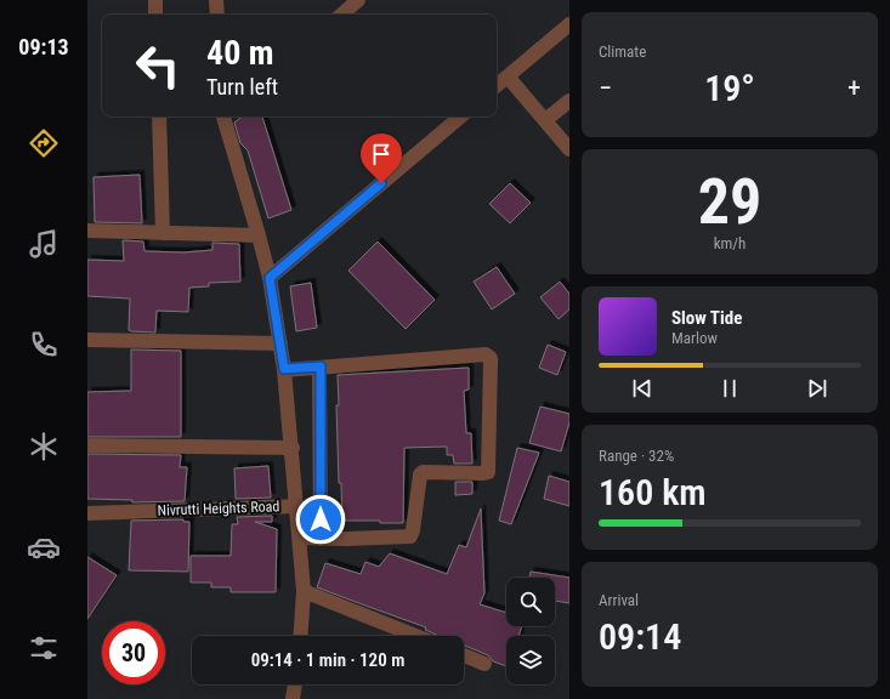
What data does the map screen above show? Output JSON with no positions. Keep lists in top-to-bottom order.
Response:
{
  "streets": {
    "street": ["Nivrutti Heights Road"]
  },
  "page": {
    "tabs": "09:13",
    "tile": [
      "Climate",
      ["29", "km/h"],
      ["Range · 32%", "160 km"],
      ["Arrival", "09:14"]
    ],
    "turn": ["40 m", "Turn left"],
    "heat": ["−", "19°", "+"],
    "song": ["Slow Tide", "Marlow"],
    "limit": "30",
    "trip": "09:14 · 1 min · 120 m"
  }
}
